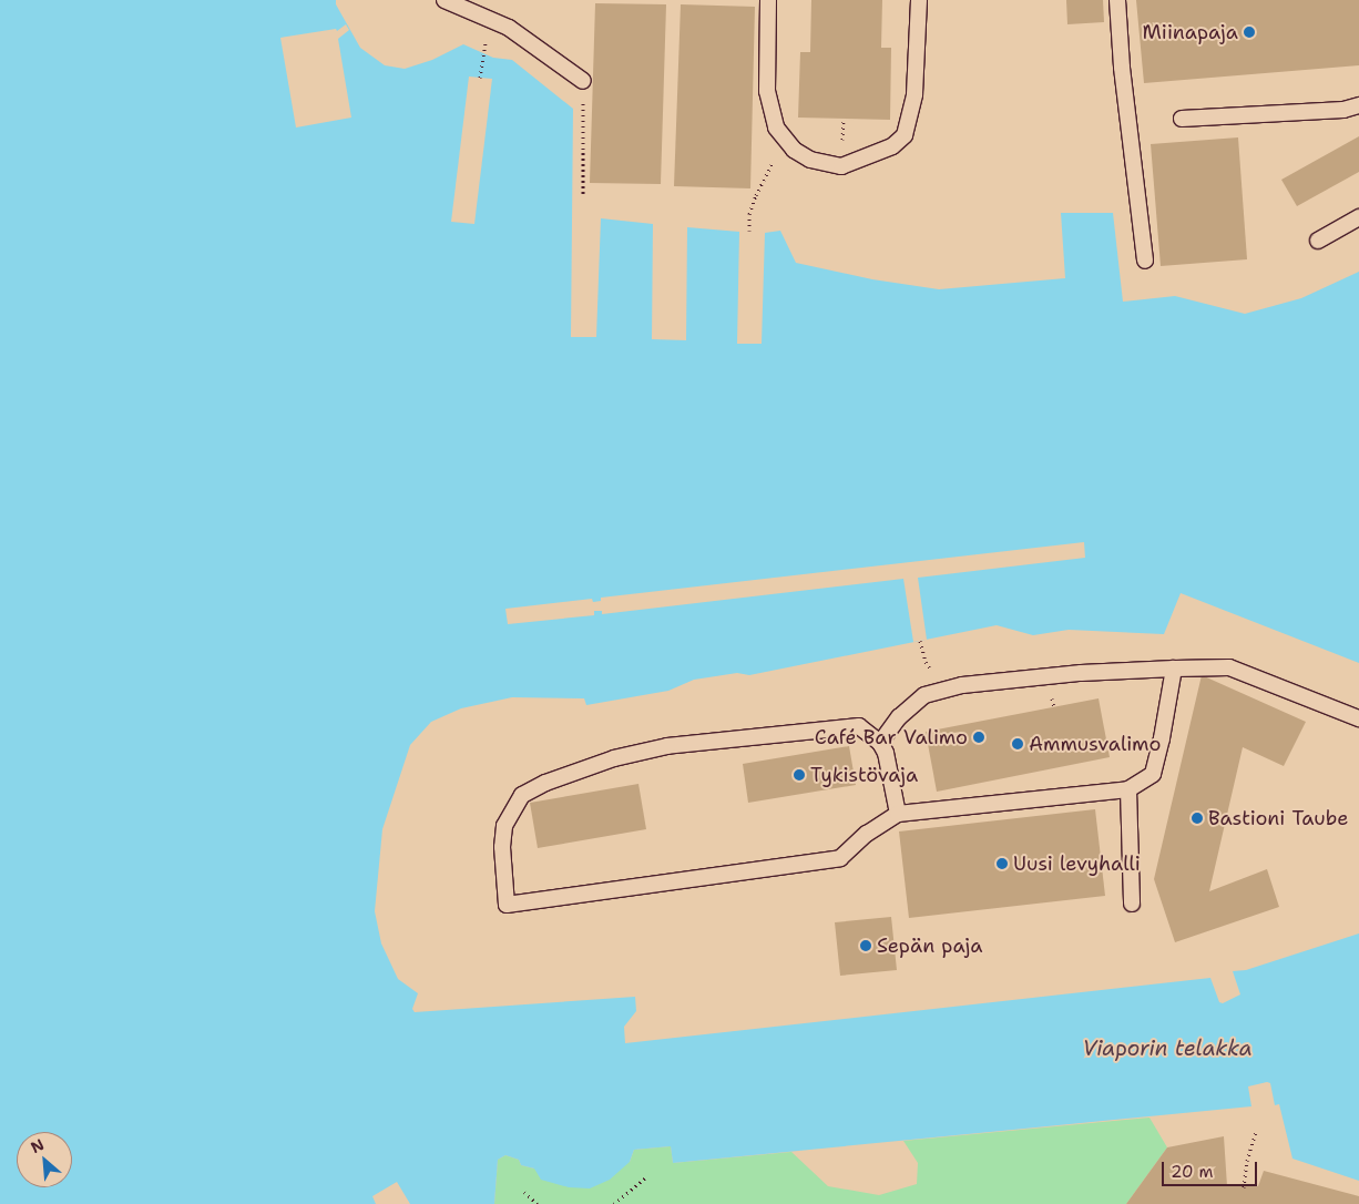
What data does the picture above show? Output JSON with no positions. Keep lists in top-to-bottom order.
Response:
{
  "water": ["Viaporin telakka"],
  "places": [
    "Miinapaja",
    "Café Bar Valimo",
    "Ammusvalimo",
    "Tykistövaja",
    "Bastioni Taube",
    "Uusi levyhalli",
    "Sepän paja"
  ],
  "scale_bar": "20 m",
  "north": "top left"
}
